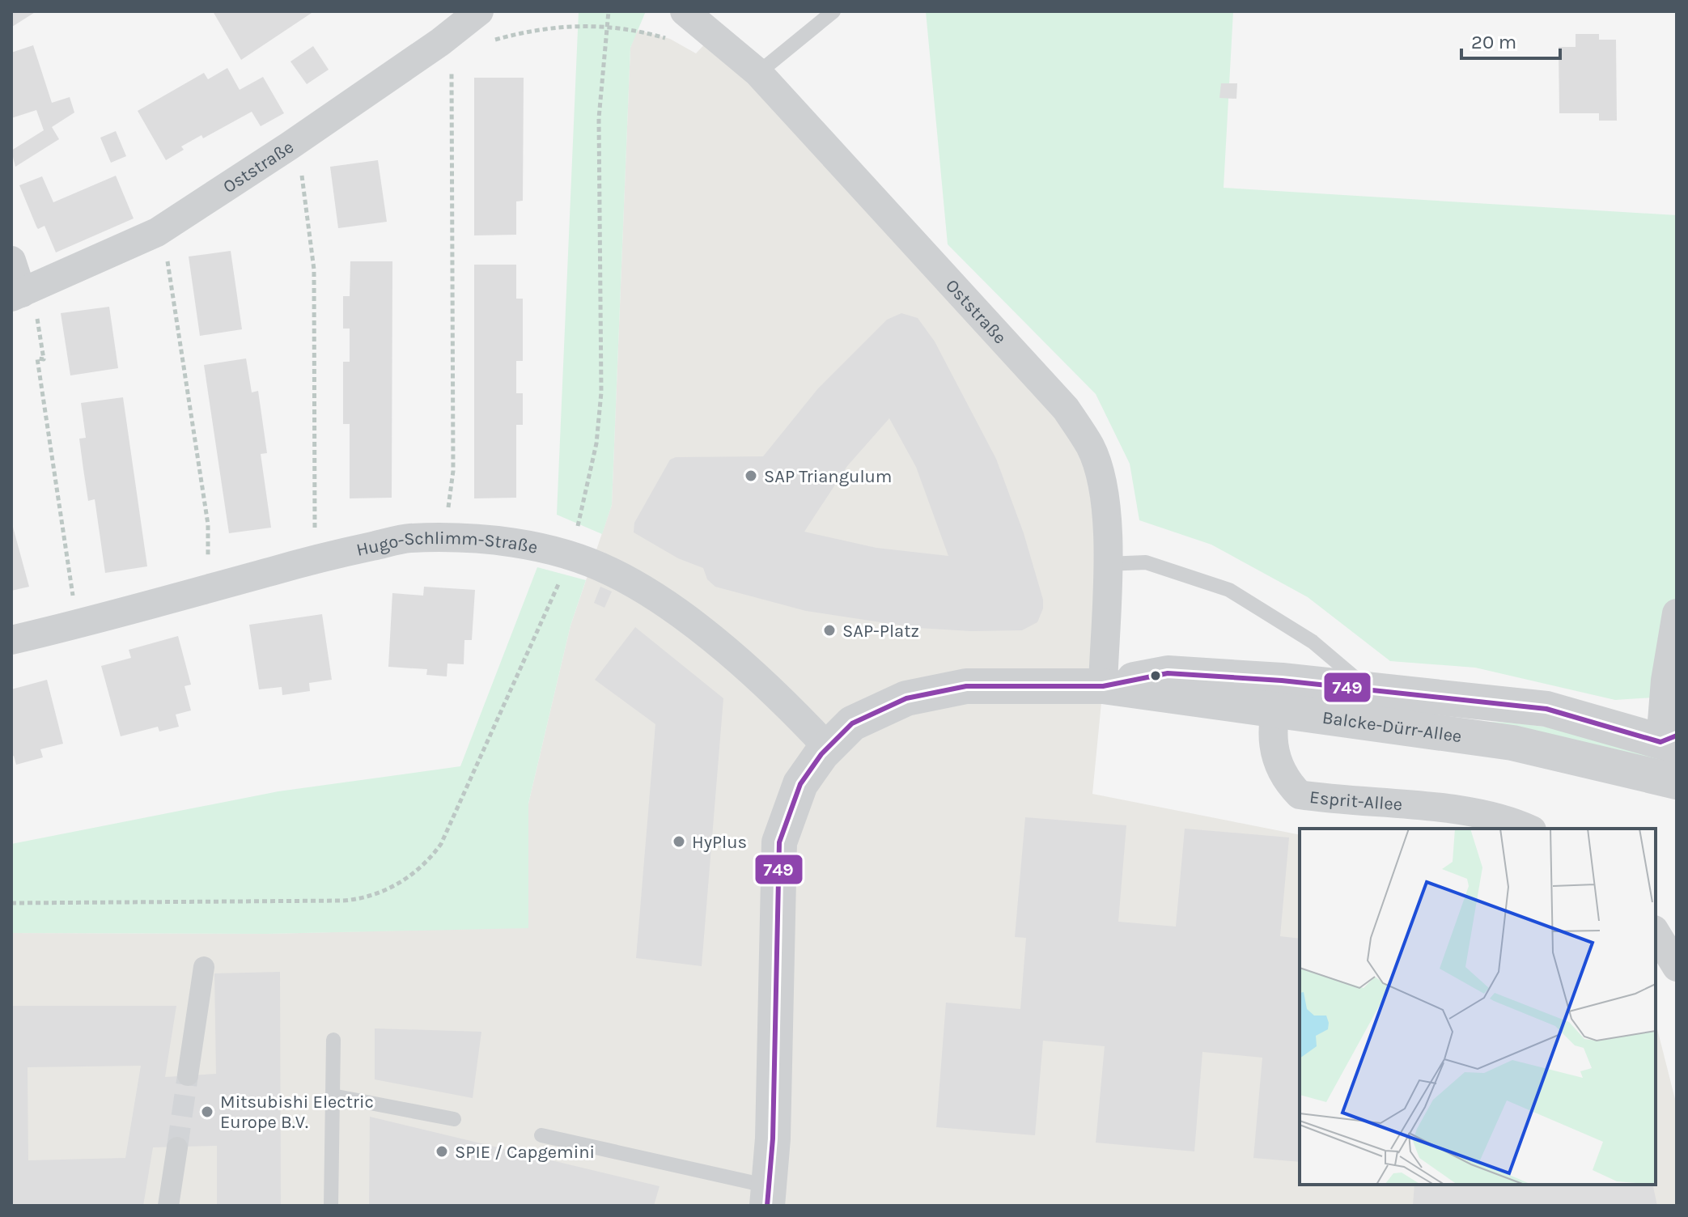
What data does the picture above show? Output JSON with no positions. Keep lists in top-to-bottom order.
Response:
{
  "streets": {
    "street": [
      "Oststraße",
      "Hugo-Schlimm-Straße",
      "Balcke-Dürr-Allee",
      "Esprit-Allee"
    ]
  },
  "crossings": [
    ["Oststraße", "Balcke-Dürr-Allee"],
    ["Hugo-Schlimm-Straße", "Balcke-Dürr-Allee"],
    ["Balcke-Dürr-Allee", "Esprit-Allee"]
  ],
  "places": [
    "SAP Triangulum",
    "SAP-Platz",
    "HyPlus",
    "Mitsubishi Electric Europe B.V.",
    "SPIE / Capgemini"
  ],
  "lines": ["transit line 749"],
  "scale_bar": "20 m"
}
